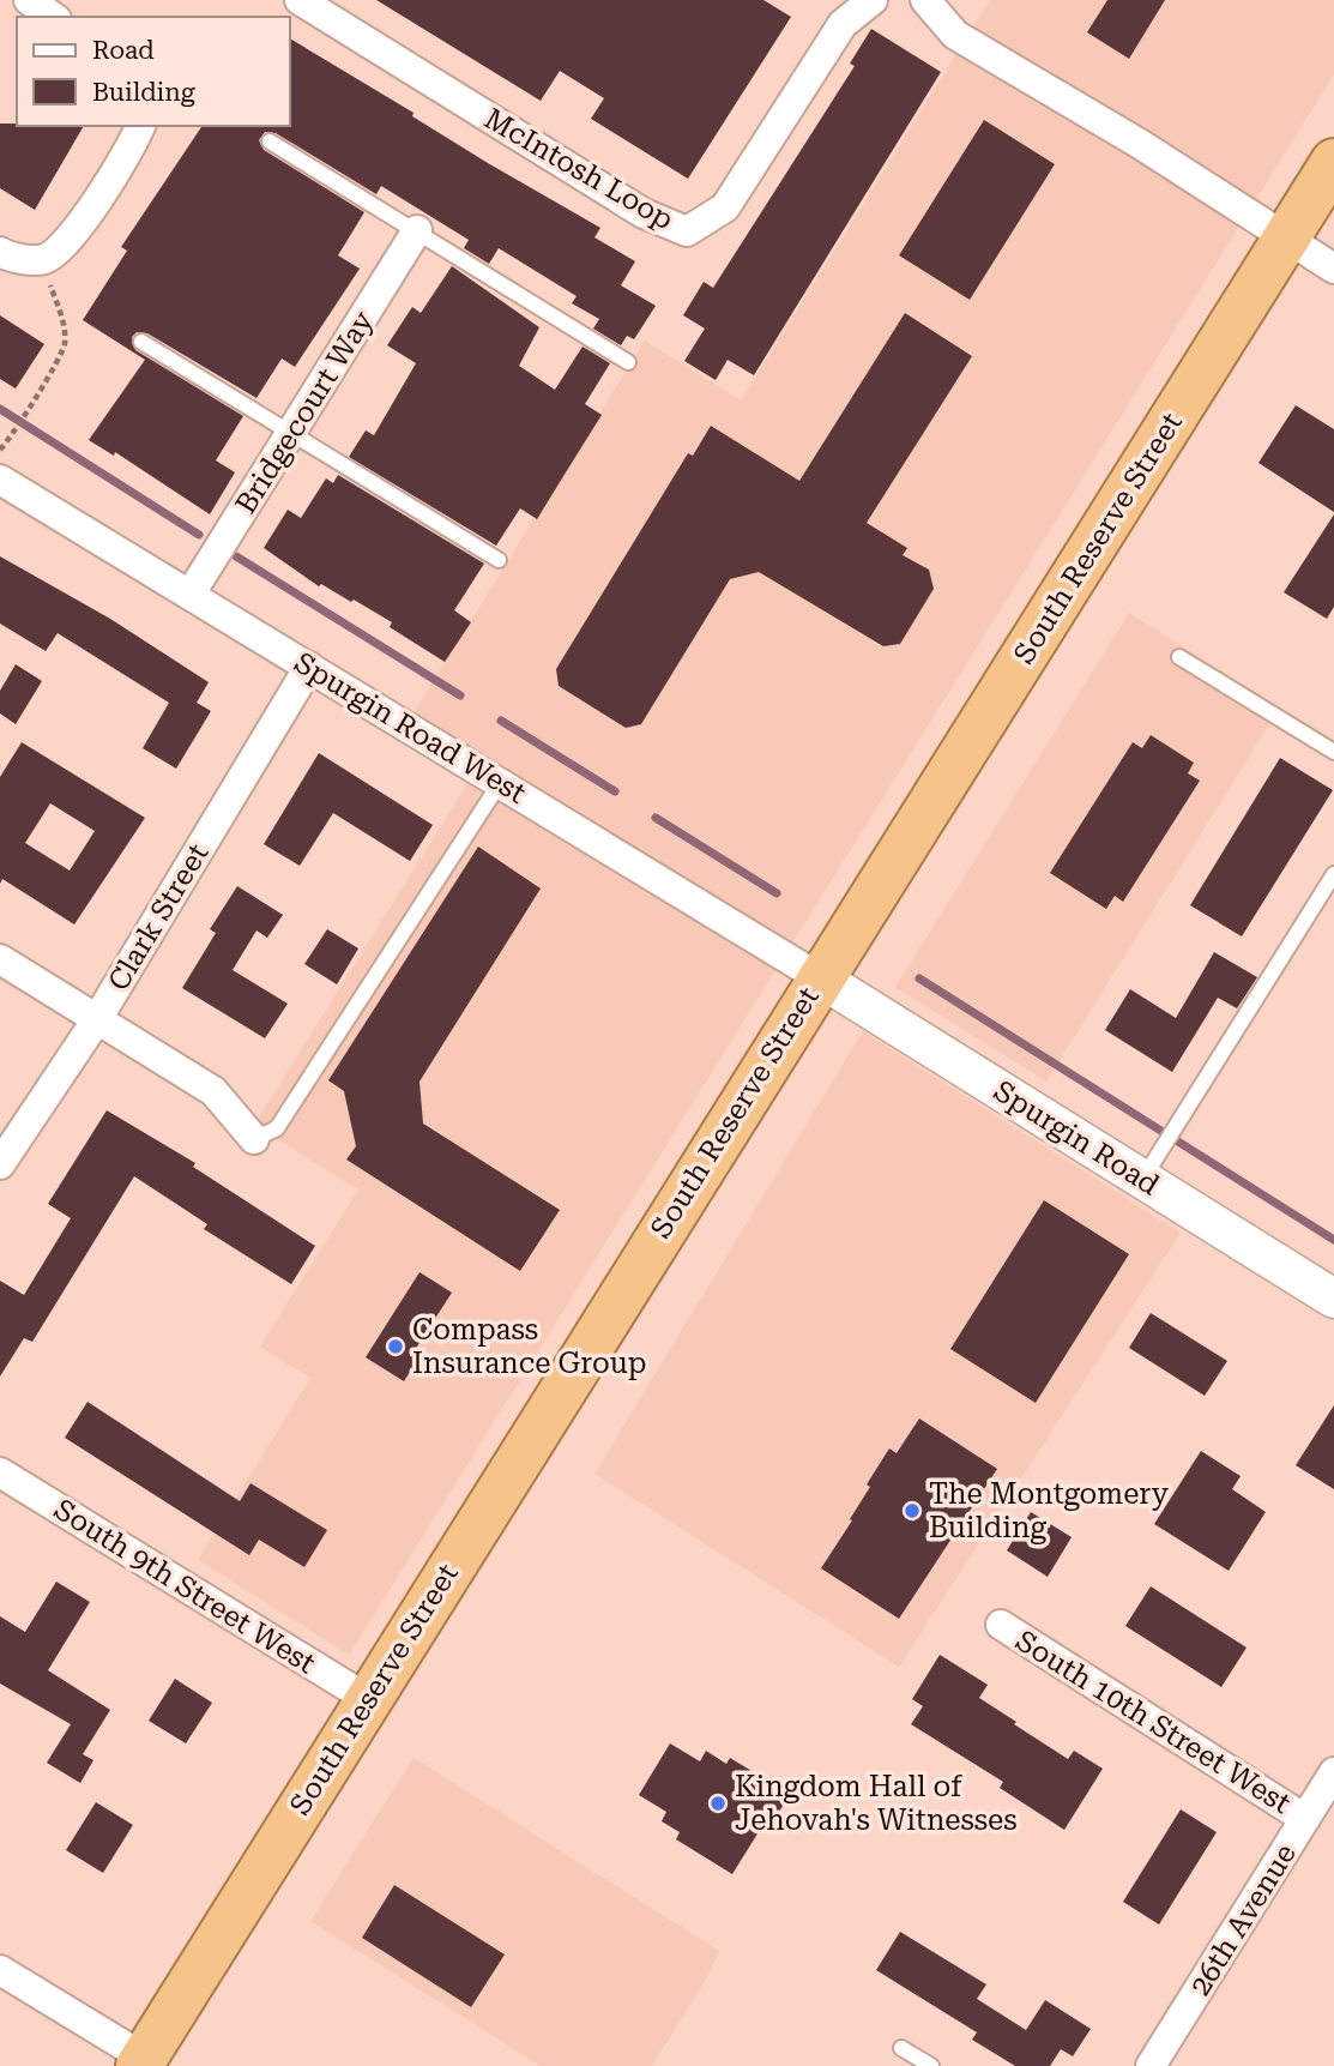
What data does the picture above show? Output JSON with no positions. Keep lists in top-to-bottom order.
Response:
{
  "streets": {
    "highway": ["South Reserve Street"],
    "street": [
      "McIntosh Loop",
      "Bridgecourt Way",
      "Spurgin Road West",
      "Clark Street",
      "Spurgin Road",
      "South 9th Street West",
      "South 10th Street West",
      "26th Avenue"
    ]
  },
  "crossings": [
    ["Bridgecourt Way", "Spurgin Road West"],
    ["South Reserve Street", "Spurgin Road West"],
    ["South Reserve Street", "Spurgin Road"],
    ["South Reserve Street", "South 9th Street West"],
    ["Spurgin Road West", "Clark Street"],
    ["Spurgin Road West", "Spurgin Road"],
    ["South 10th Street West", "26th Avenue"]
  ],
  "places": ["Compass Insurance Group", "The Montgomery Building", "Kingdom Hall of Jehovah's Witnesses"],
  "legend": ["Road", "Building"]
}
